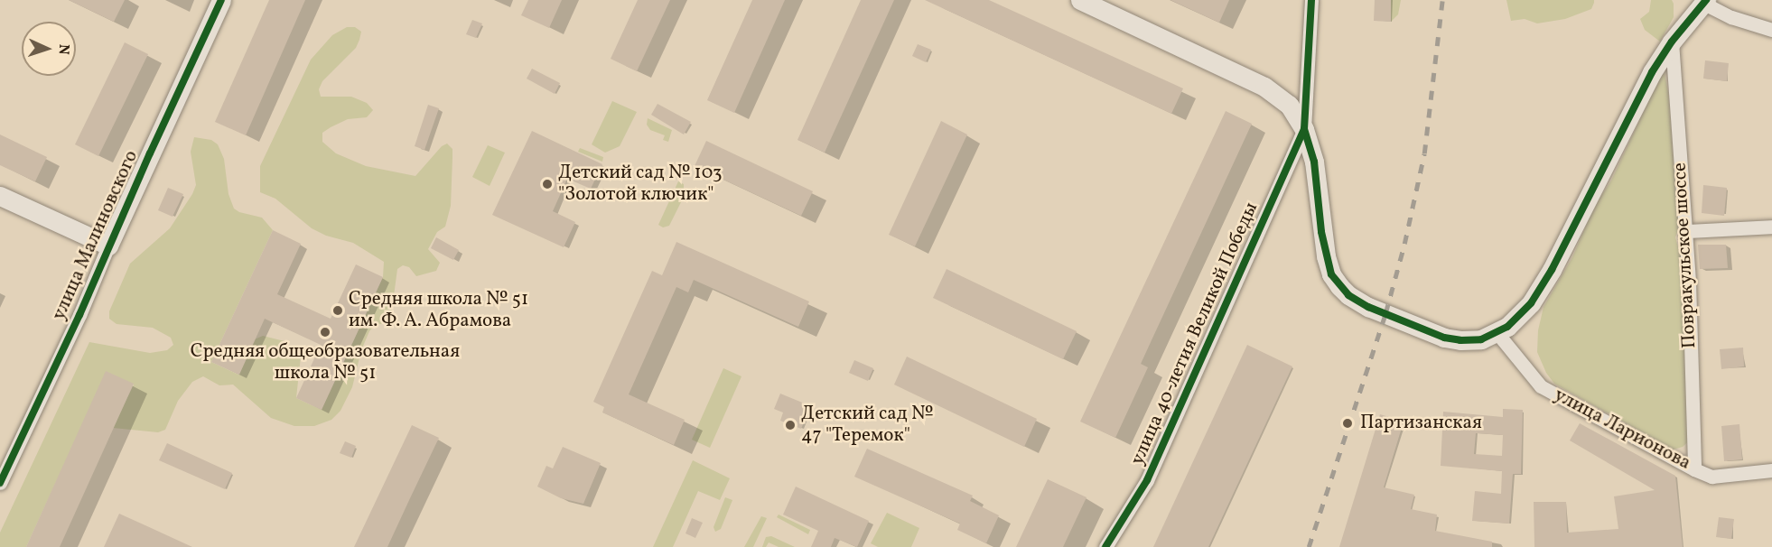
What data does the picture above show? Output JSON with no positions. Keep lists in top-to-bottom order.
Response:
{
  "streets": {
    "street": [
      "улица Малиновского",
      "Повракульское шоссе",
      "улица 40-летия Великой Победы",
      "улица Ларионова"
    ]
  },
  "crossings": [
    ["Повракульское шоссе", "улица Ларионова"]
  ],
  "places": [
    "Детский сад № 103 \"Золотой ключик\"",
    "Средняя школа № 51 им. Ф. А. Абрамова",
    "Средняя общеобразовательная школа № 51",
    "Партизанская",
    "Детский сад № 47 \"Теремок\""
  ],
  "north": "right"
}
